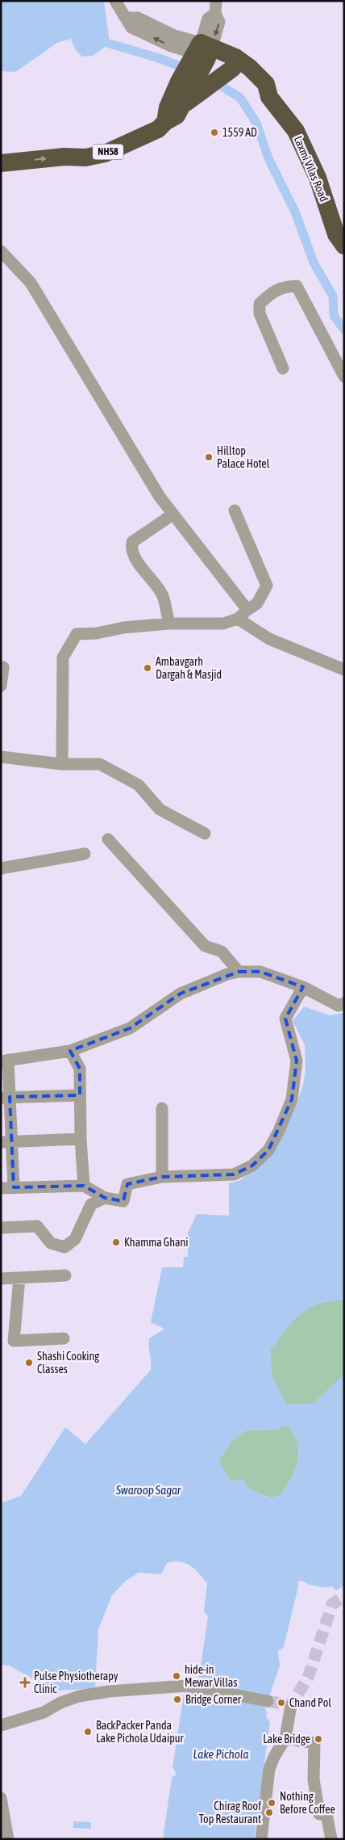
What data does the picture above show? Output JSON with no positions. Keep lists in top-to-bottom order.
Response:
{
  "streets": {
    "highway": ["NH58", "Laxmi Vilas Road"]
  },
  "crossings": [
    ["NH58", "Laxmi Vilas Road"]
  ],
  "water": ["Swaroop Sagar", "Lake Pichola"],
  "places": {
    "other": [
      "1559 AD",
      "Hilltop Palace Hotel",
      "Ambavgarh Dargah & Masjid",
      "Khamma Ghani",
      "Shashi Cooking Classes",
      "hide-in Mewar Villas",
      "Bridge Corner",
      "Chand Pol",
      "BackPacker Panda Lake Pichola Udaipur",
      "Lake Bridge",
      "Nothing Before Coffee",
      "Chirag Roof Top Restaurant"
    ],
    "health": ["Pulse Physiotherapy Clinic"]
  }
}
